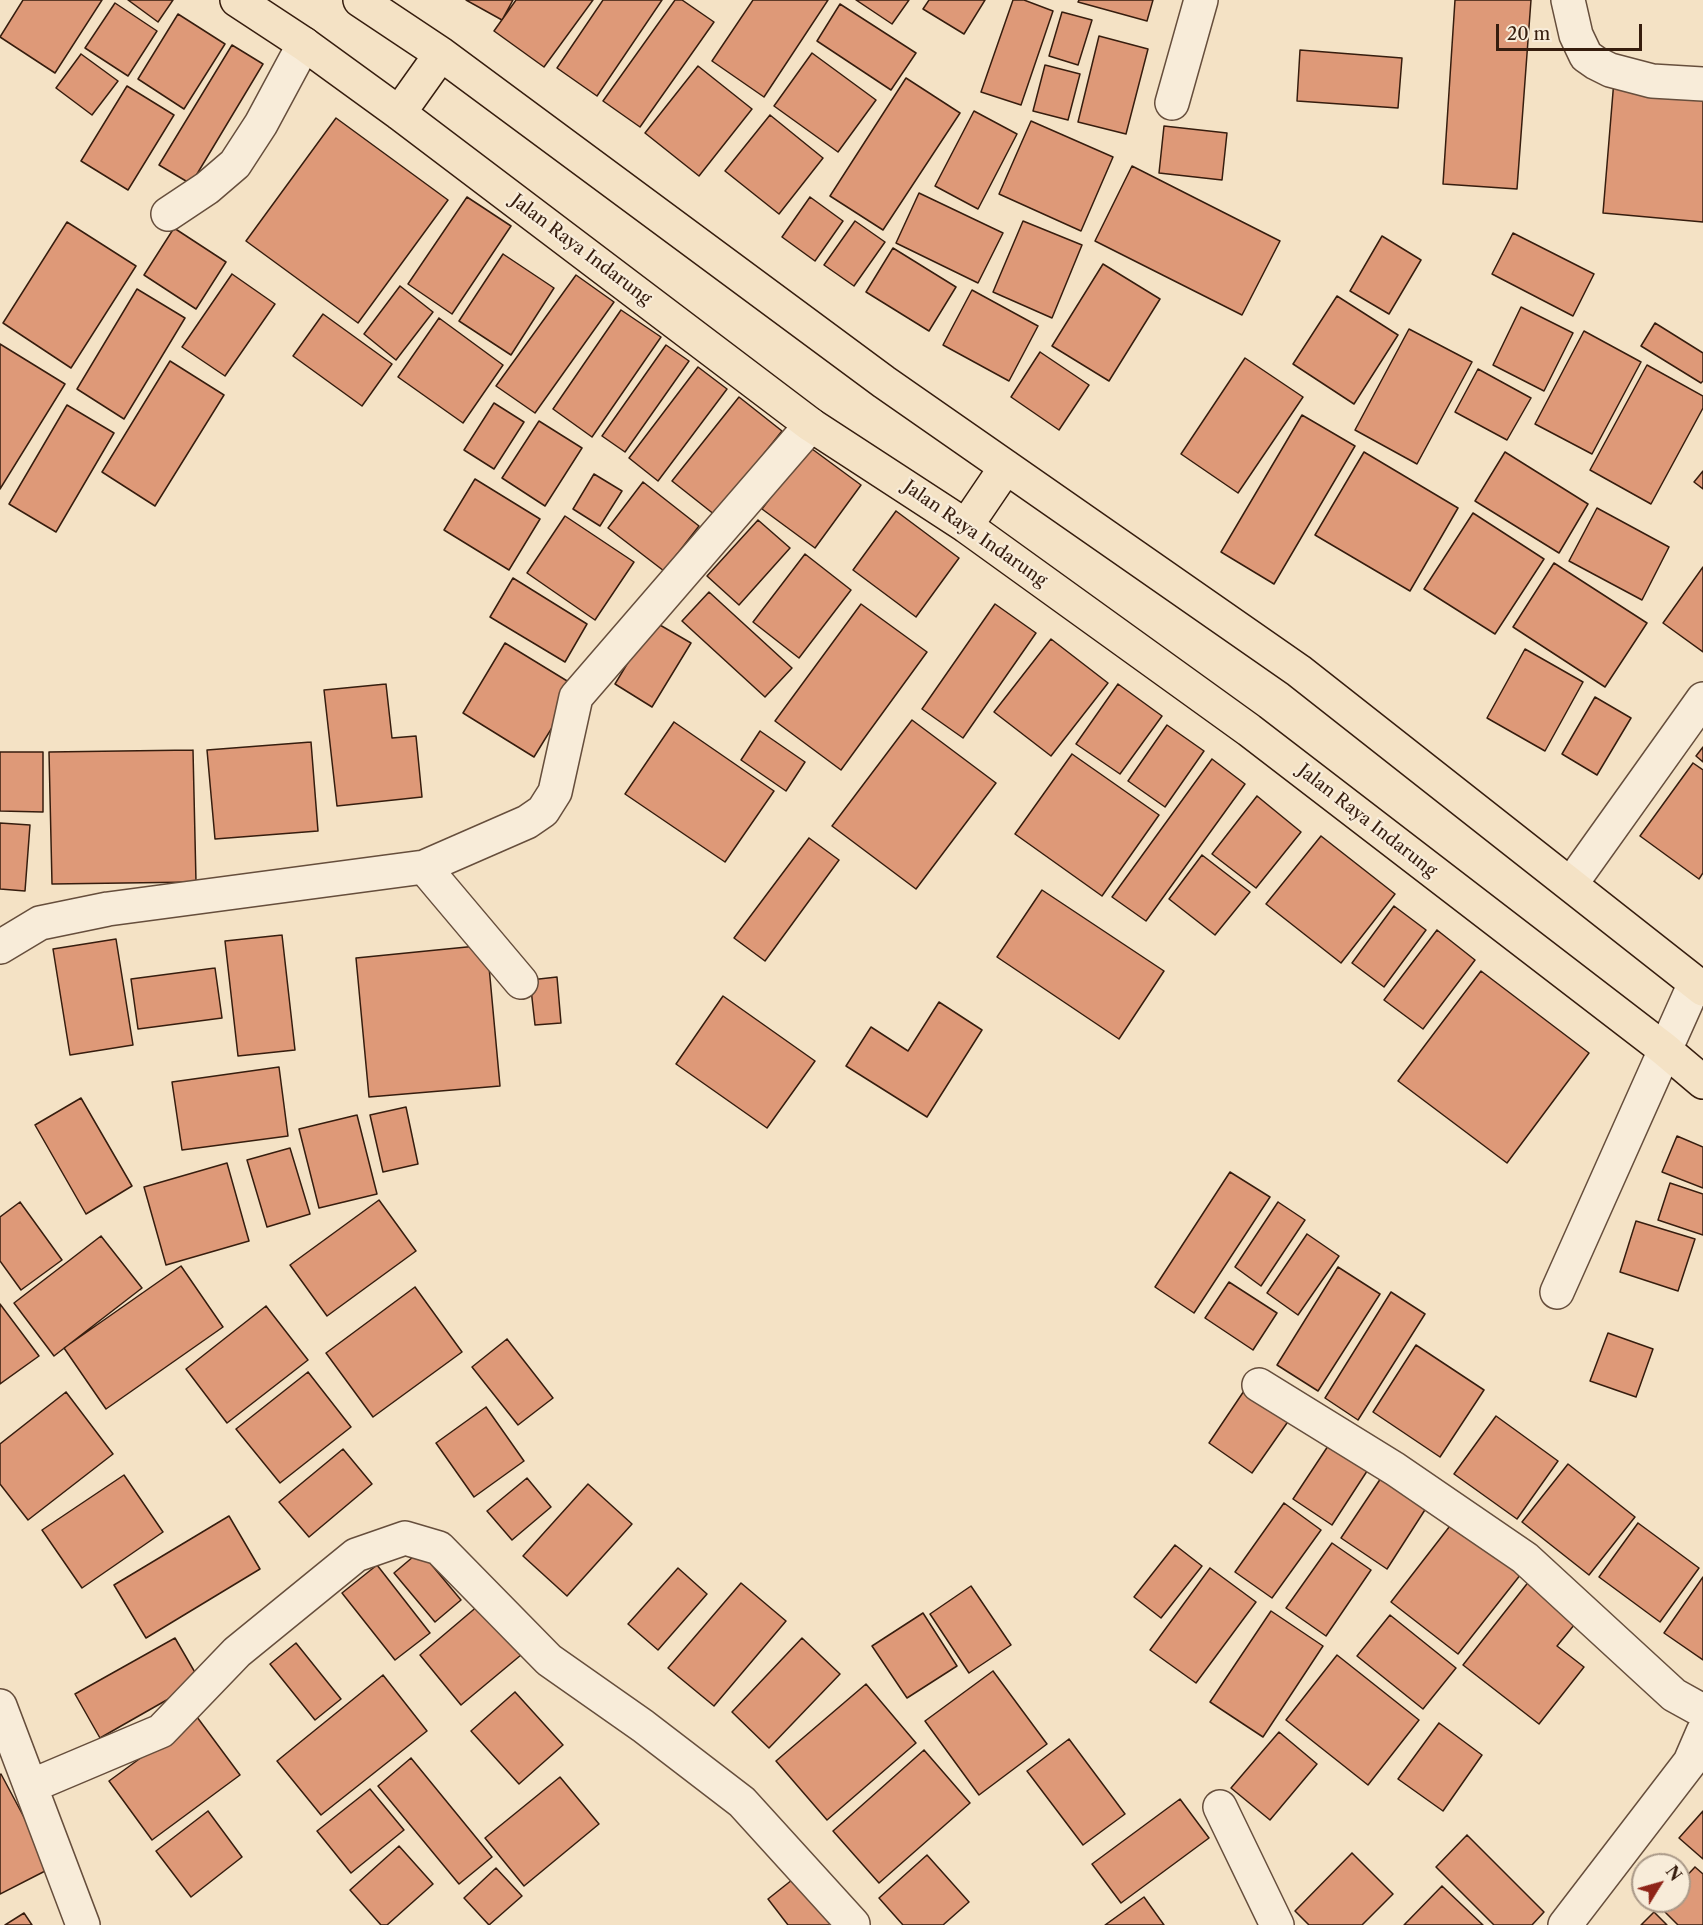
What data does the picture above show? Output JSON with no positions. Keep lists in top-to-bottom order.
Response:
{
  "streets": {
    "highway": ["Jalan Raya Indarung"]
  },
  "scale_bar": "20 m",
  "north": "top right"
}
